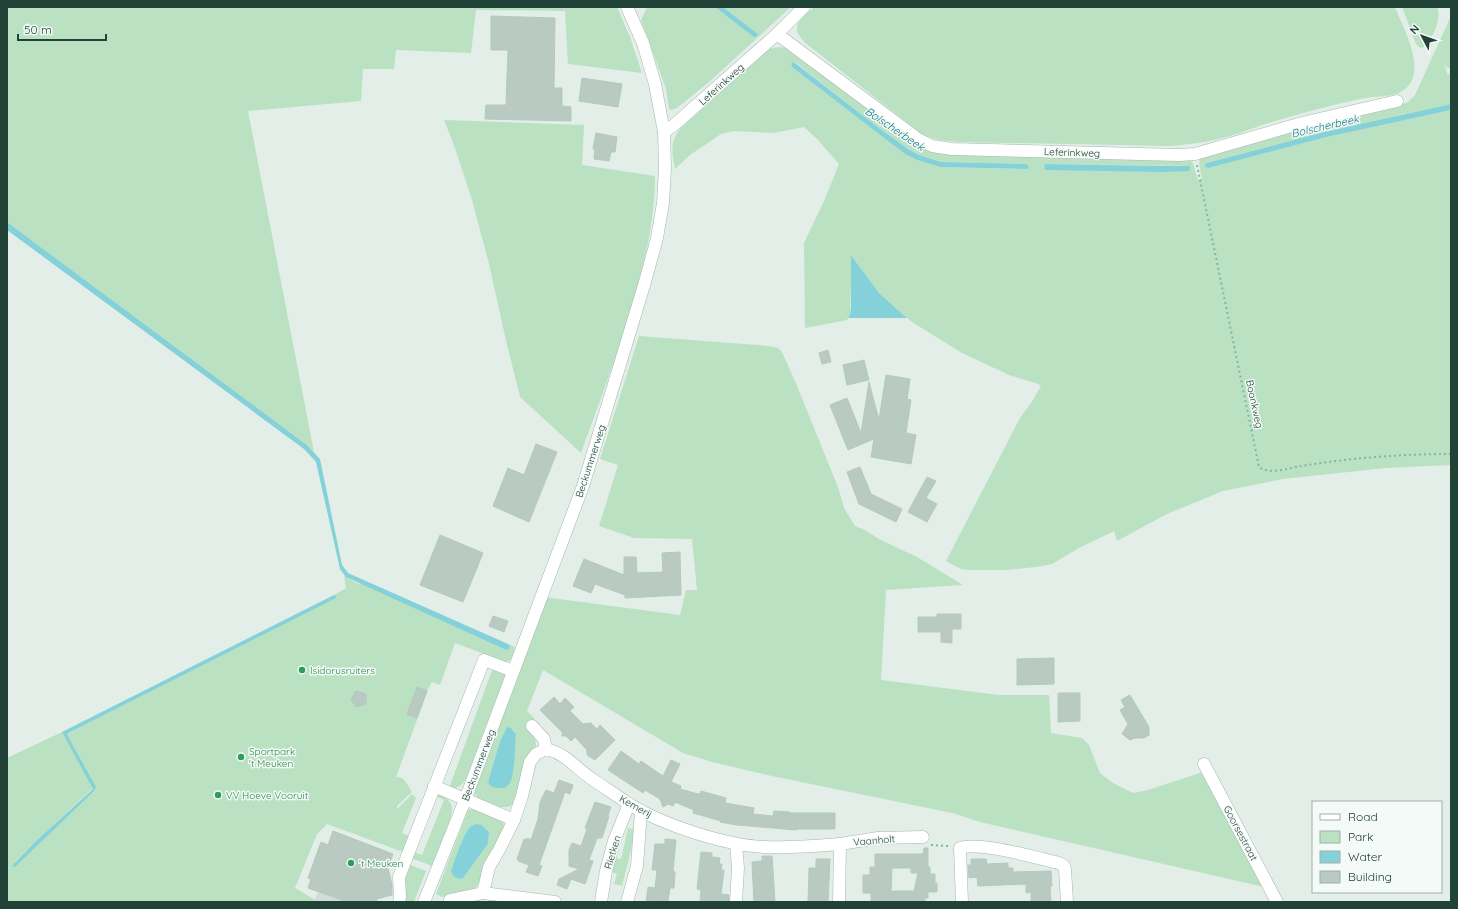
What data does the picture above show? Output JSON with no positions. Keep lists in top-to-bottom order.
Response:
{
  "streets": {
    "street": [
      "Leferinkweg",
      "Beckummerweg",
      "Kemerij",
      "Goorsestraat",
      "Vaanholt",
      "Rietken"
    ],
    "path": ["Boonkweg"]
  },
  "crossings": [
    ["Leferinkweg", "Boonkweg"],
    ["Leferinkweg", "Beckummerweg"],
    ["Kemerij", "Vaanholt"],
    ["Kemerij", "Rietken"]
  ],
  "water": ["Bolscherbeek"],
  "places": [
    "Isidorusruiters",
    "Sportpark 't Meuken",
    "VV Hoeve Vooruit",
    "'t Meuken"
  ],
  "legend": [
    "Road",
    "Park",
    "Water",
    "Building"
  ],
  "scale_bar": "50 m",
  "north": "top left"
}
